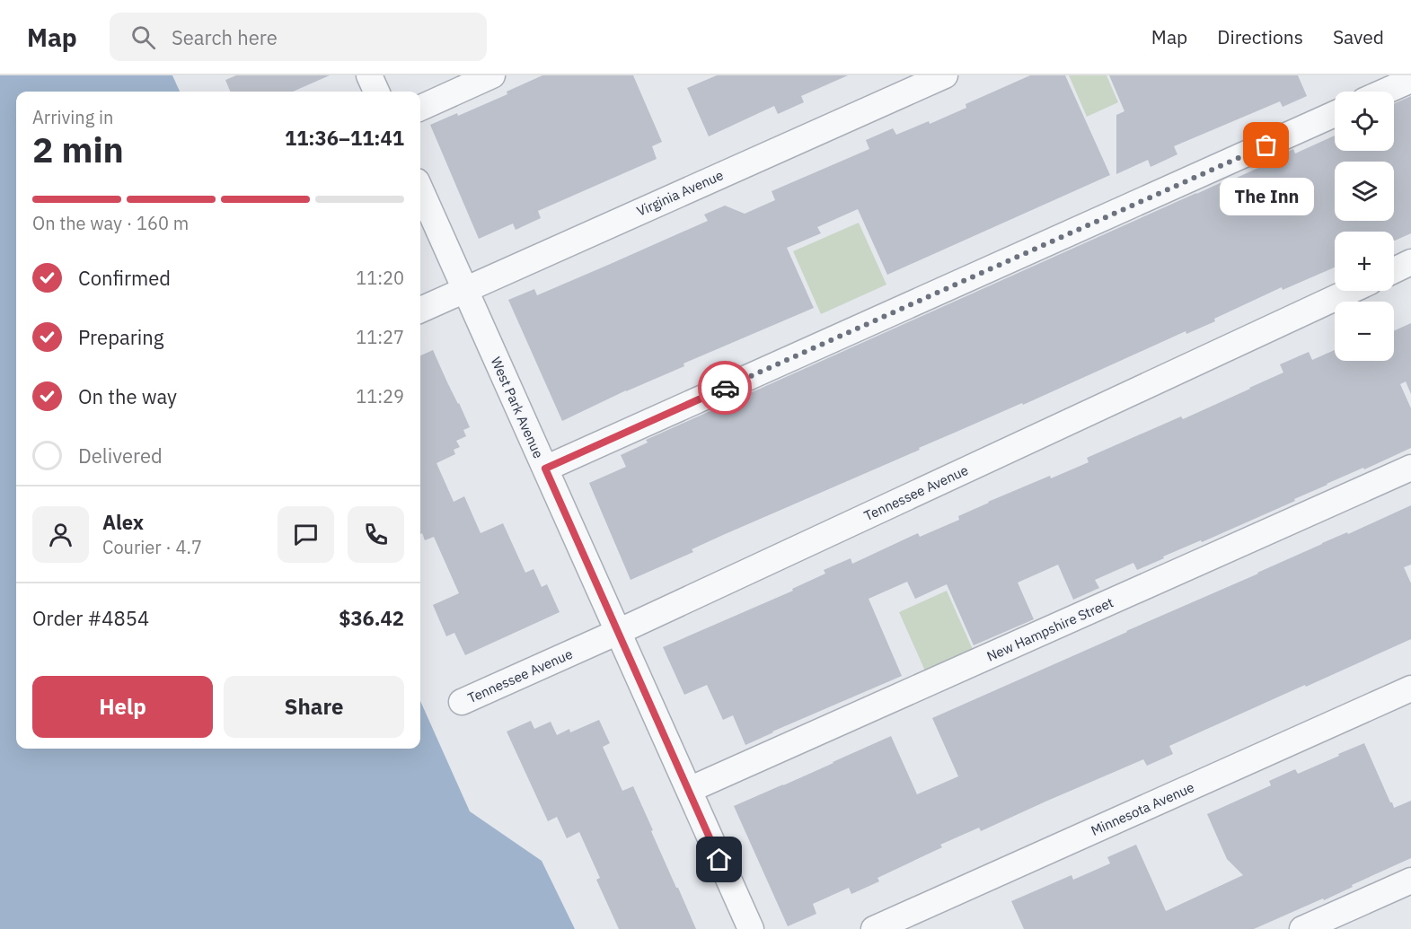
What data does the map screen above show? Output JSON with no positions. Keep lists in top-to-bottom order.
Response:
{
  "streets": {
    "street": [
      "Virginia Avenue",
      "West Park Avenue",
      "Tennessee Avenue",
      "New Hampshire Street",
      "Minnesota Avenue"
    ]
  },
  "crossings": [
    ["Virginia Avenue", "West Park Avenue"],
    ["West Park Avenue", "Tennessee Avenue"],
    ["West Park Avenue", "New Hampshire Street"]
  ],
  "places": ["The Inn"],
  "page": {
    "header": "Map",
    "search": "Search here",
    "nav": ["Map", "Directions", "Saved"],
    "map_buttons": ["+", "−"],
    "heading": ["2 min", "Arriving in", "11:36–11:41"],
    "panel": [
      "Alex",
      "Courier · 4.7",
      "Order #4854",
      "$36.42"
    ],
    "bubble": "The Inn",
    "bar": "On the way · 160 m",
    "list": [
      ["Confirmed", "11:20"],
      ["Preparing", "11:27"],
      ["On the way", "11:29"],
      "Delivered"
    ],
    "buttons": ["Help", "Share"]
  }
}
